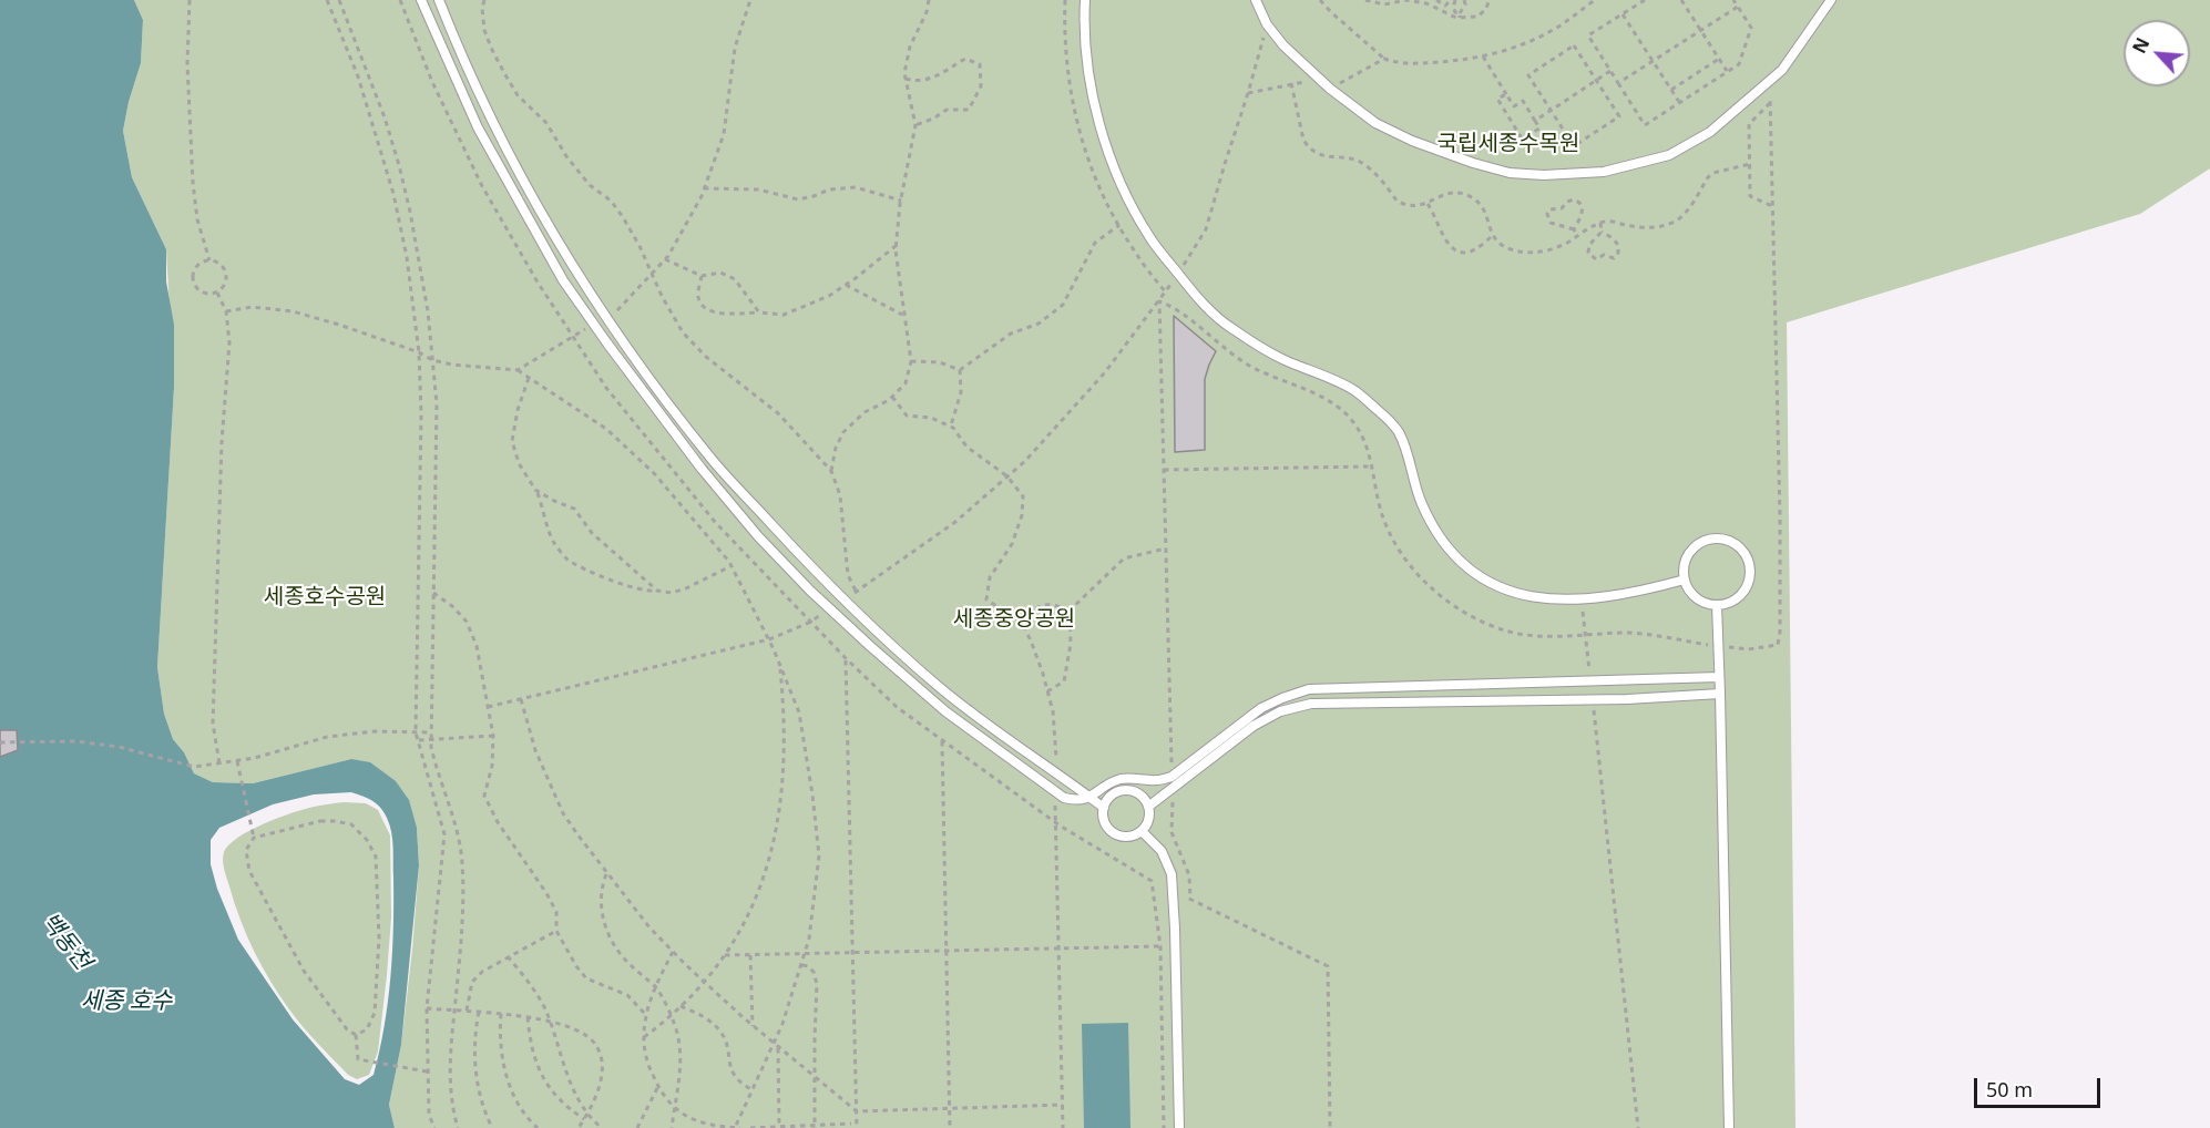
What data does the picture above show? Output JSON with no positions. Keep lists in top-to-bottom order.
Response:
{
  "water": ["백동천", "세종 호수"],
  "parks": ["국립세종수목원", "세종호수공원", "세종중앙공원"],
  "scale_bar": "50 m",
  "north": "top left"
}
